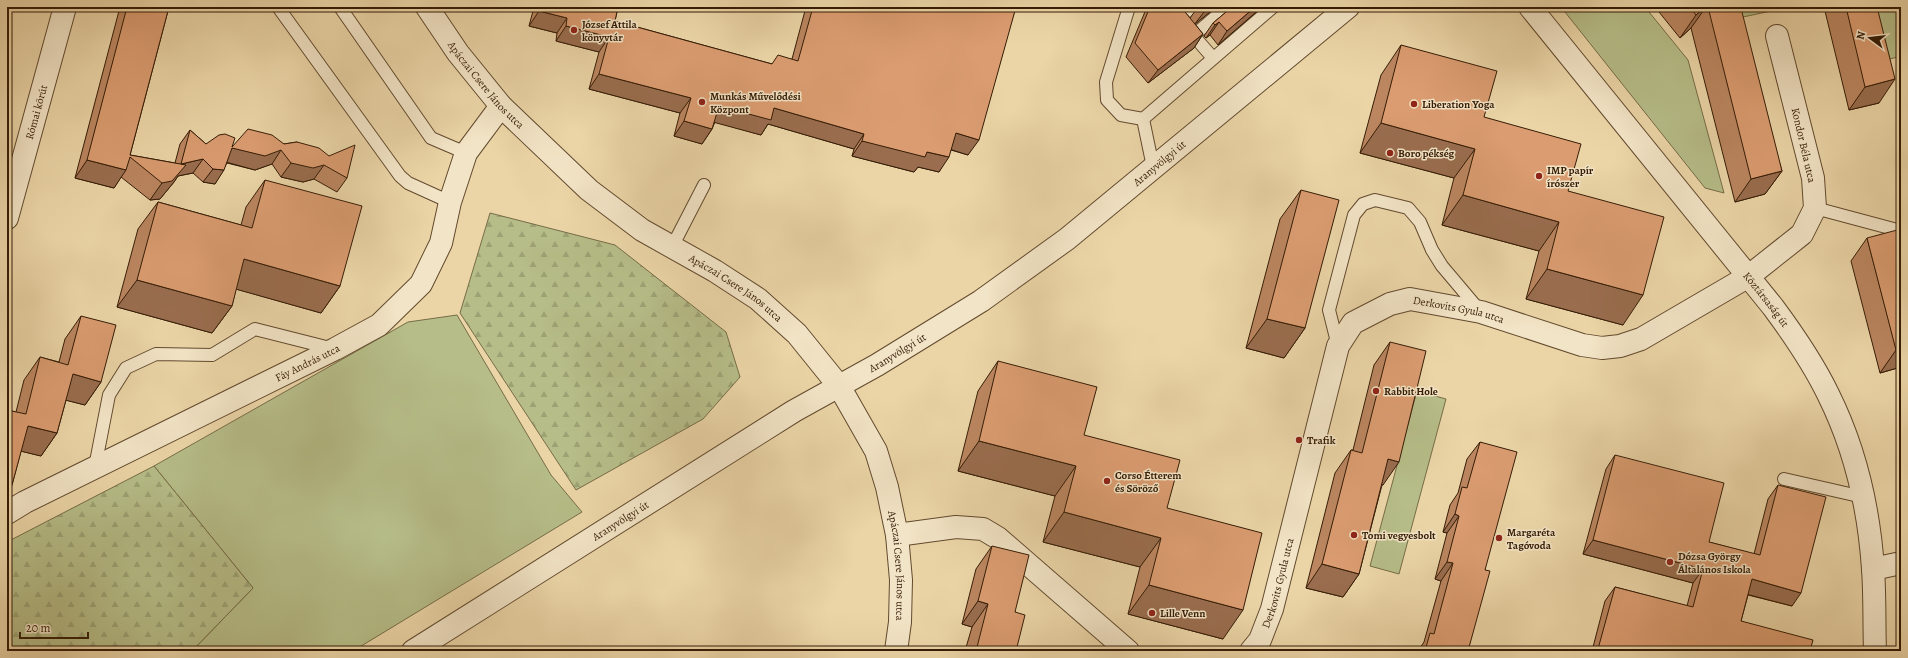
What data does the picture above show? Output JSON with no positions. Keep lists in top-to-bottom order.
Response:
{
  "streets": {
    "street": [
      "Apáczai Csere János utca",
      "Római körút",
      "Kondor Béla utca",
      "Aranyvölgyi út",
      "Köztársaság út",
      "Derkovits Gyula utca",
      "Fáy András utca"
    ]
  },
  "crossings": [
    ["Apáczai Csere János utca", "Aranyvölgyi út"],
    ["Apáczai Csere János utca", "Fáy András utca"],
    ["Köztársaság út", "Derkovits Gyula utca"]
  ],
  "places": [
    "József Attila könyvtár",
    "Munkás Művelődési Központ",
    "Liberation Yoga",
    "Boro pékség",
    "IMP papír írószer",
    "Rabbit Hole",
    "Trafik",
    "Corso Étterem és Söröző",
    "Tomi vegyesbolt",
    "Margaréta Tagóvoda",
    "Dózsa György Általános Iskola",
    "Lille Venn"
  ],
  "scale_bar": "20 m",
  "north": "left"
}
